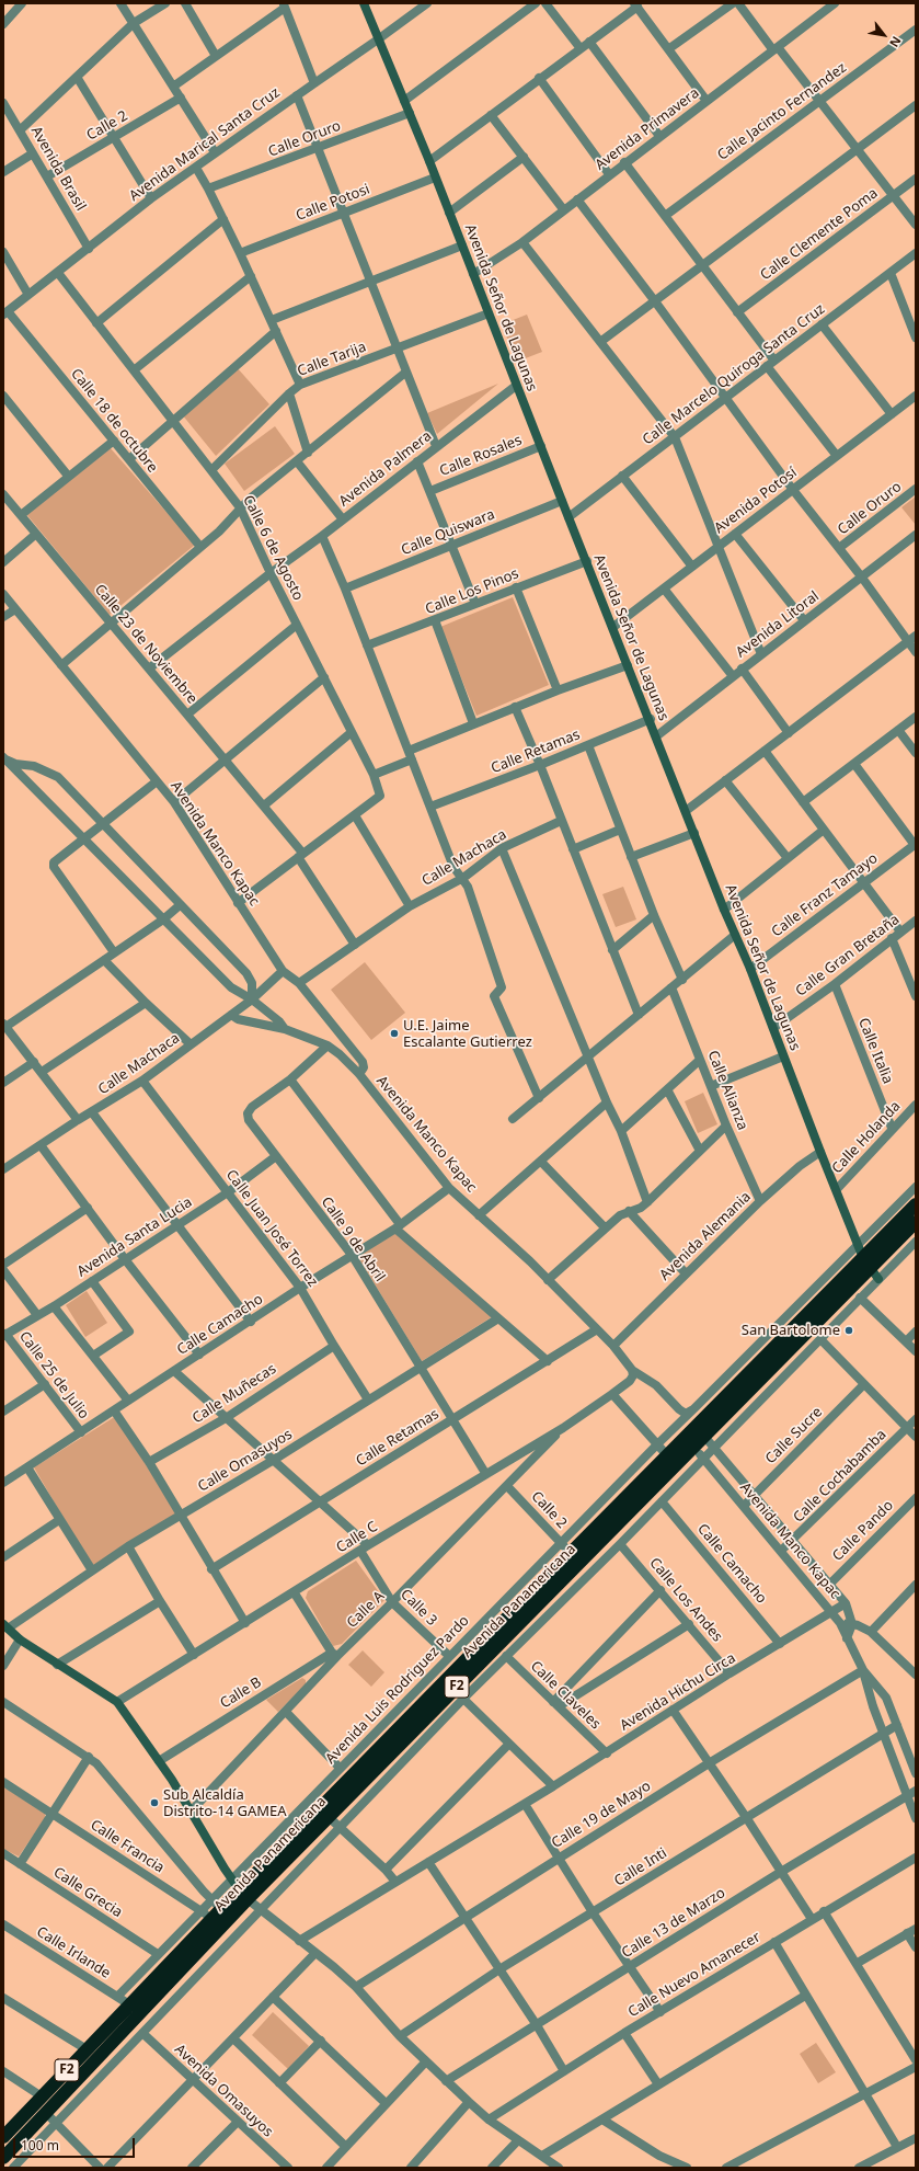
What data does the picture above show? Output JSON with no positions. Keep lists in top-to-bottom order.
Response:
{
  "streets": {
    "highway": ["Avenida Panamericana", "F2"],
    "street": [
      "Calle Jacinto Fernandez",
      "Calle 2",
      "Avenida Primavera",
      "Calle Oruro",
      "Avenida Marical Santa Cruz",
      "Avenida Brasil",
      "Calle Potosi",
      "Calle Clemente Poma",
      "Avenida Señor de Lagunas",
      "Calle Tarija",
      "Calle Marcelo Quiroga Santa Cruz",
      "Calle 18 de octubre",
      "Calle Rosales",
      "Avenida Palmera",
      "Avenida Potosí",
      "Calle Quiswara",
      "Calle 6 de Agosto",
      "Calle Los Pinos",
      "Avenida Litoral",
      "Calle 23 de Noviembre",
      "Calle Retamas",
      "Avenida Manco Kapac",
      "Calle Machaca",
      "Calle Franz Tamayo",
      "Calle Gran Bretaña",
      "Calle Italia",
      "Calle Alianza",
      "Calle Holanda",
      "Calle Juan José Torrez",
      "Avenida Alemania",
      "Avenida Santa Lucia",
      "Calle 9 de Abril",
      "Calle Camacho",
      "Calle 25 de Julio",
      "Calle Muñecas",
      "Calle Sucre",
      "Calle Omasuyos",
      "Calle Cochabamba",
      "Calle Pando",
      "Calle C",
      "Calle Los Andes",
      "Calle 3",
      "Calle A",
      "Avenida Luis Rodriguez Pardo",
      "Avenida Hichu Circa",
      "Calle B",
      "Calle Claveles",
      "Calle 19 de Mayo",
      "Calle Francia",
      "Calle Inti",
      "Calle Grecia",
      "Calle 13 de Marzo",
      "Calle Irlande",
      "Calle Nuevo Amanecer",
      "Avenida Omasuyos"
    ]
  },
  "crossings": [
    ["Calle 2", "Avenida Brasil"],
    ["Calle 2", "Avenida Panamericana"],
    ["Calle 2", "Calle A"],
    ["Calle 2", "Avenida Luis Rodriguez Pardo"],
    ["Avenida Primavera", "Avenida Señor de Lagunas"],
    ["Calle Oruro", "Avenida Señor de Lagunas"],
    ["Avenida Marical Santa Cruz", "Avenida Brasil"],
    ["Avenida Marical Santa Cruz", "Avenida Señor de Lagunas"],
    ["Avenida Marical Santa Cruz", "Calle 18 de octubre"],
    ["Avenida Marical Santa Cruz", "Calle 6 de Agosto"],
    ["Calle Potosi", "Avenida Señor de Lagunas"],
    ["Avenida Señor de Lagunas", "Calle Tarija"],
    ["Avenida Señor de Lagunas", "Calle Marcelo Quiroga Santa Cruz"],
    ["Avenida Señor de Lagunas", "Calle Rosales"],
    ["Avenida Señor de Lagunas", "Avenida Palmera"],
    ["Avenida Señor de Lagunas", "Avenida Potosí"],
    ["Avenida Señor de Lagunas", "Calle Quiswara"],
    ["Avenida Señor de Lagunas", "Calle Los Pinos"],
    ["Avenida Señor de Lagunas", "Avenida Litoral"],
    ["Avenida Señor de Lagunas", "Calle Retamas"],
    ["Avenida Señor de Lagunas", "Calle Franz Tamayo"],
    ["Avenida Señor de Lagunas", "Calle Gran Bretaña"],
    ["Avenida Señor de Lagunas", "Calle Holanda"],
    ["Avenida Señor de Lagunas", "Avenida Alemania"],
    ["Avenida Señor de Lagunas", "Avenida Panamericana"],
    ["Calle Tarija", "Calle 6 de Agosto"],
    ["Avenida Palmera", "Calle 6 de Agosto"],
    ["Avenida Palmera", "Calle 23 de Noviembre"],
    ["Calle 23 de Noviembre", "Calle Machaca"],
    ["Calle Retamas", "Avenida Manco Kapac"],
    ["Calle Retamas", "Calle 9 de Abril"],
    ["Calle Retamas", "Calle 3"],
    ["Avenida Manco Kapac", "Calle Machaca"],
    ["Avenida Manco Kapac", "Avenida Alemania"],
    ["Avenida Manco Kapac", "Calle Camacho"],
    ["Avenida Manco Kapac", "Calle Sucre"],
    ["Avenida Manco Kapac", "Calle Cochabamba"],
    ["Avenida Manco Kapac", "Avenida Panamericana"],
    ["Avenida Manco Kapac", "Avenida Hichu Circa"],
    ["Avenida Manco Kapac", "Calle 19 de Mayo"],
    ["Calle Machaca", "Calle Juan José Torrez"],
    ["Calle Gran Bretaña", "Calle Italia"],
    ["Calle Italia", "Calle Holanda"],
    ["Calle Alianza", "Avenida Alemania"],
    ["Calle Juan José Torrez", "Avenida Santa Lucia"],
    ["Calle Juan José Torrez", "Calle Camacho"],
    ["Calle Juan José Torrez", "Calle Muñecas"],
    ["Calle Juan José Torrez", "Calle Omasuyos"],
    ["Avenida Santa Lucia", "Calle 9 de Abril"],
    ["Avenida Santa Lucia", "Calle 25 de Julio"],
    ["Calle 9 de Abril", "Calle Camacho"],
    ["Calle 9 de Abril", "Calle Omasuyos"],
    ["Calle 9 de Abril", "Calle C"],
    ["Calle Camacho", "Calle 25 de Julio"],
    ["Calle Camacho", "Avenida Panamericana"],
    ["Calle Camacho", "Calle 3"],
    ["Calle Camacho", "Avenida Hichu Circa"],
    ["Calle Muñecas", "Calle 3"],
    ["Calle Omasuyos", "Calle 3"],
    ["Calle C", "Calle 3"],
    ["Calle C", "Calle A"],
    ["Calle Los Andes", "Avenida Panamericana"],
    ["Calle Los Andes", "Avenida Hichu Circa"],
    ["Avenida Panamericana", "Calle Claveles"],
    ["Avenida Panamericana", "Calle Francia"],
    ["Avenida Panamericana", "Calle Irlande"],
    ["Avenida Panamericana", "Avenida Omasuyos"],
    ["Calle 3", "Calle A"],
    ["Calle 3", "Avenida Luis Rodriguez Pardo"],
    ["Calle A", "Calle B"],
    ["Avenida Luis Rodriguez Pardo", "Calle Francia"],
    ["Avenida Luis Rodriguez Pardo", "Calle Grecia"],
    ["Avenida Hichu Circa", "Calle Claveles"]
  ],
  "places": ["U.E. Jaime Escalante Gutierrez", "San Bartolome", "Sub Alcaldía Distrito-14 GAMEA"],
  "scale_bar": "100 m",
  "north": "bottom right"
}
